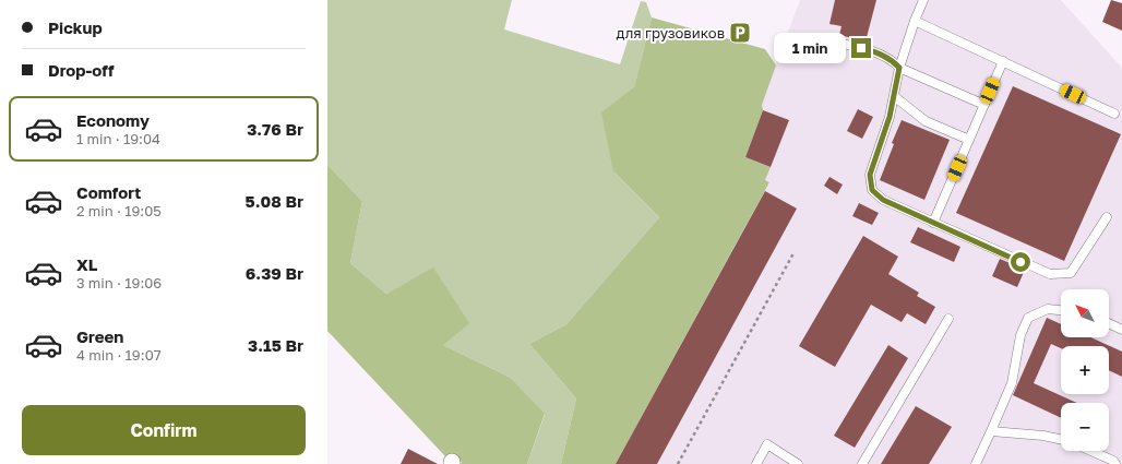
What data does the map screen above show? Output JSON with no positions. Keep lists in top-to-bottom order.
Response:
{
  "places": {
    "parking": ["для грузовиков"]
  },
  "north": "top left",
  "page": {
    "banner": ["Pickup", "Drop-off"],
    "bubble": "1 min",
    "list": [
      {
        "name": "Economy",
        "note": "1 min · 19:04",
        "value": "3.76 Br"
      },
      {
        "name": "Comfort",
        "note": "2 min · 19:05",
        "value": "5.08 Br"
      },
      {
        "name": "XL",
        "note": "3 min · 19:06",
        "value": "6.39 Br"
      },
      {
        "name": "Green",
        "note": "4 min · 19:07",
        "value": "3.15 Br"
      }
    ],
    "map_buttons": ["+", "−"],
    "buttons": "Confirm"
  }
}
